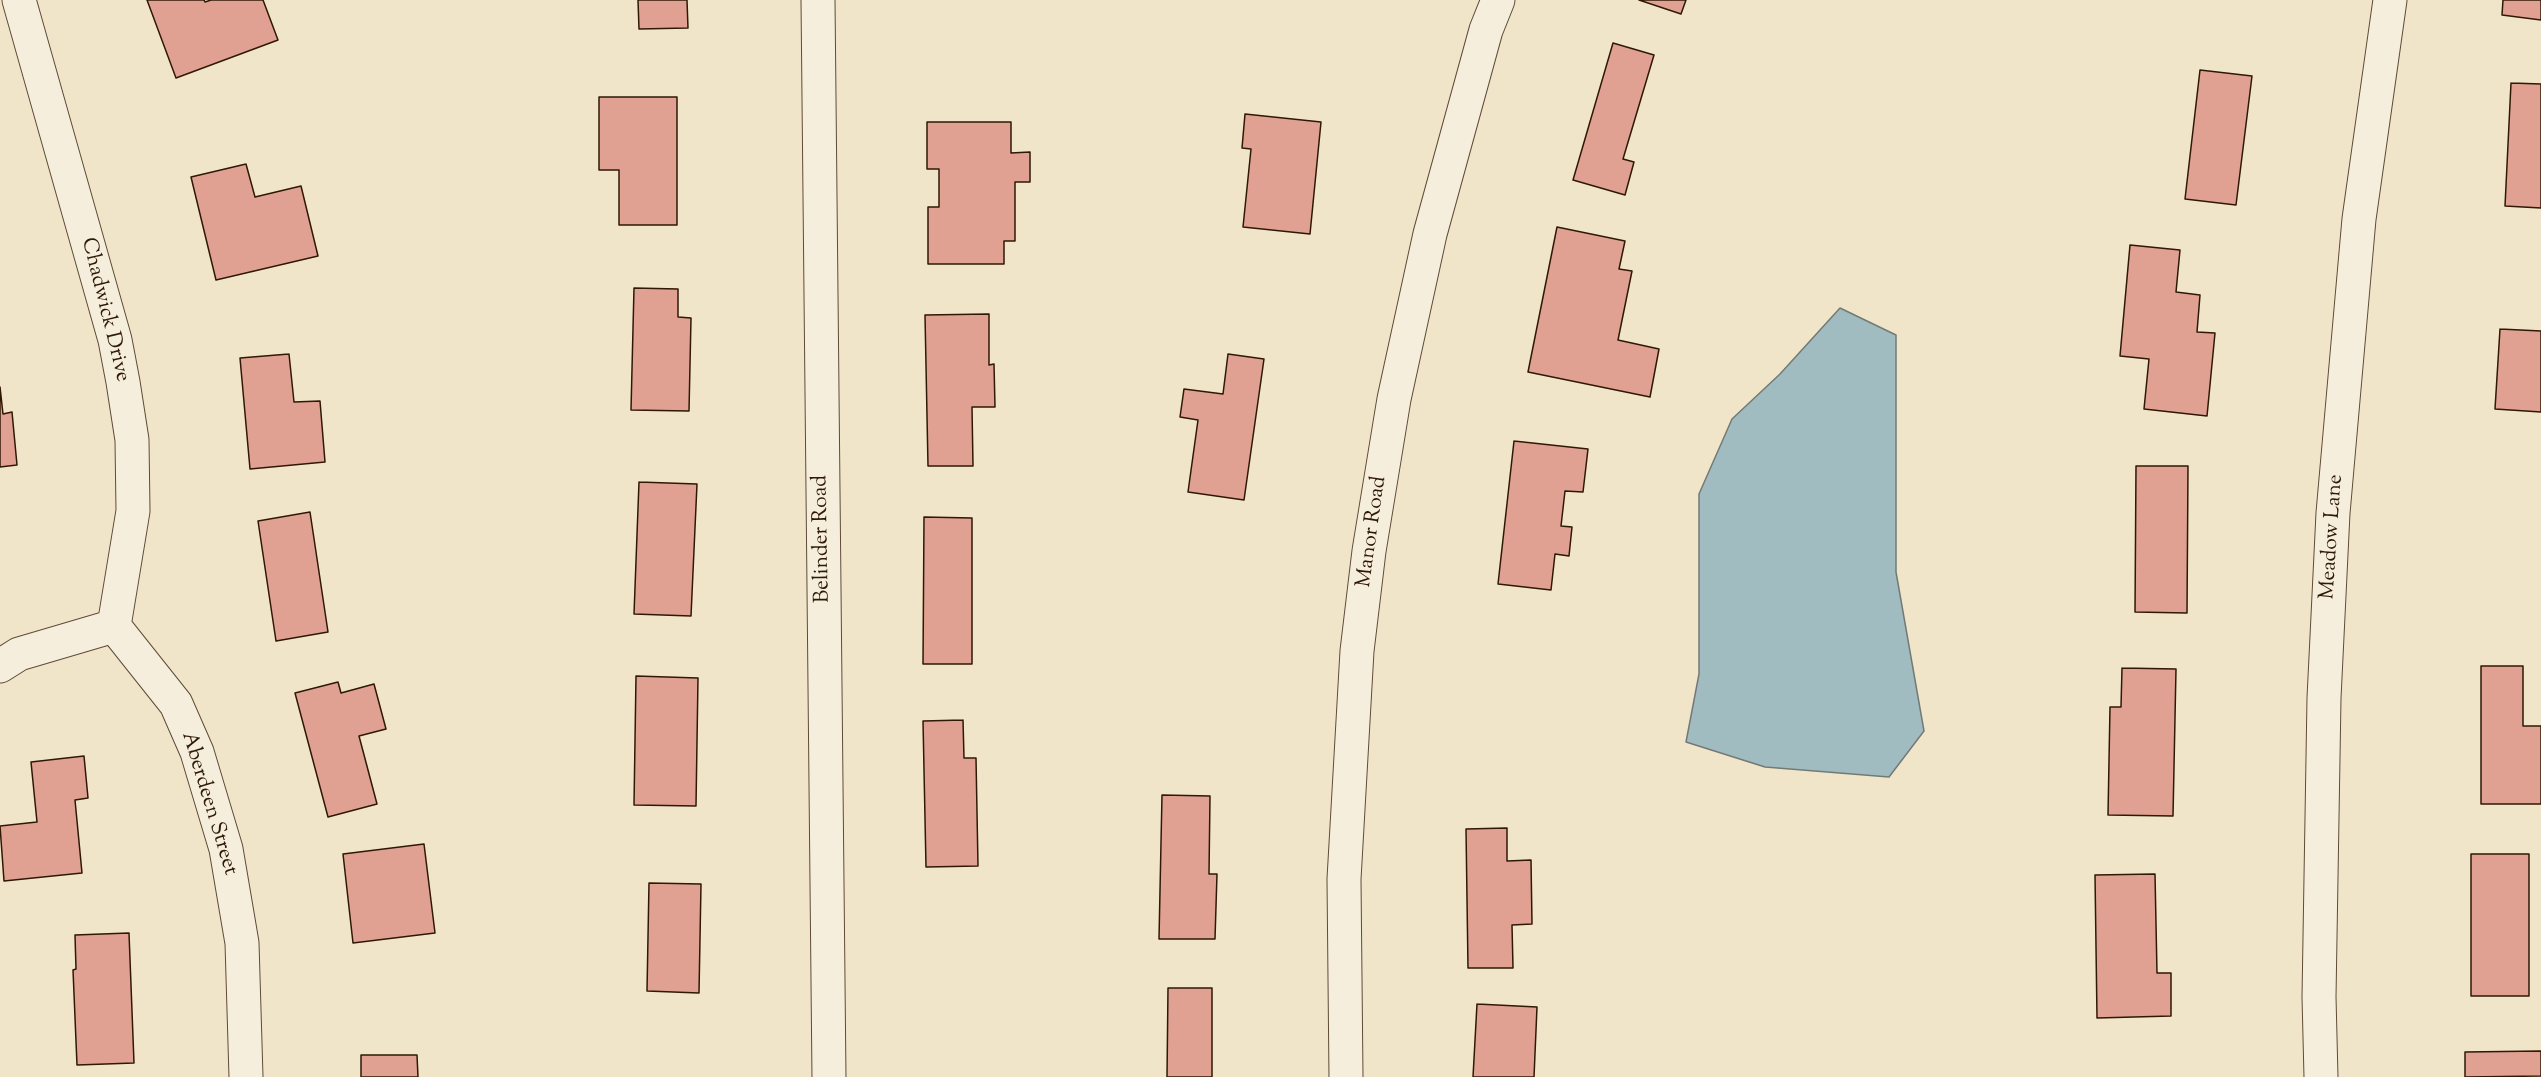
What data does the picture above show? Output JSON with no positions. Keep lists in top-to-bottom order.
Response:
{
  "streets": {
    "street": [
      "Chadwick Drive",
      "Manor Road",
      "Meadow Lane",
      "Belinder Road",
      "Aberdeen Street"
    ]
  },
  "crossings": [
    ["Chadwick Drive", "Aberdeen Street"]
  ]
}
